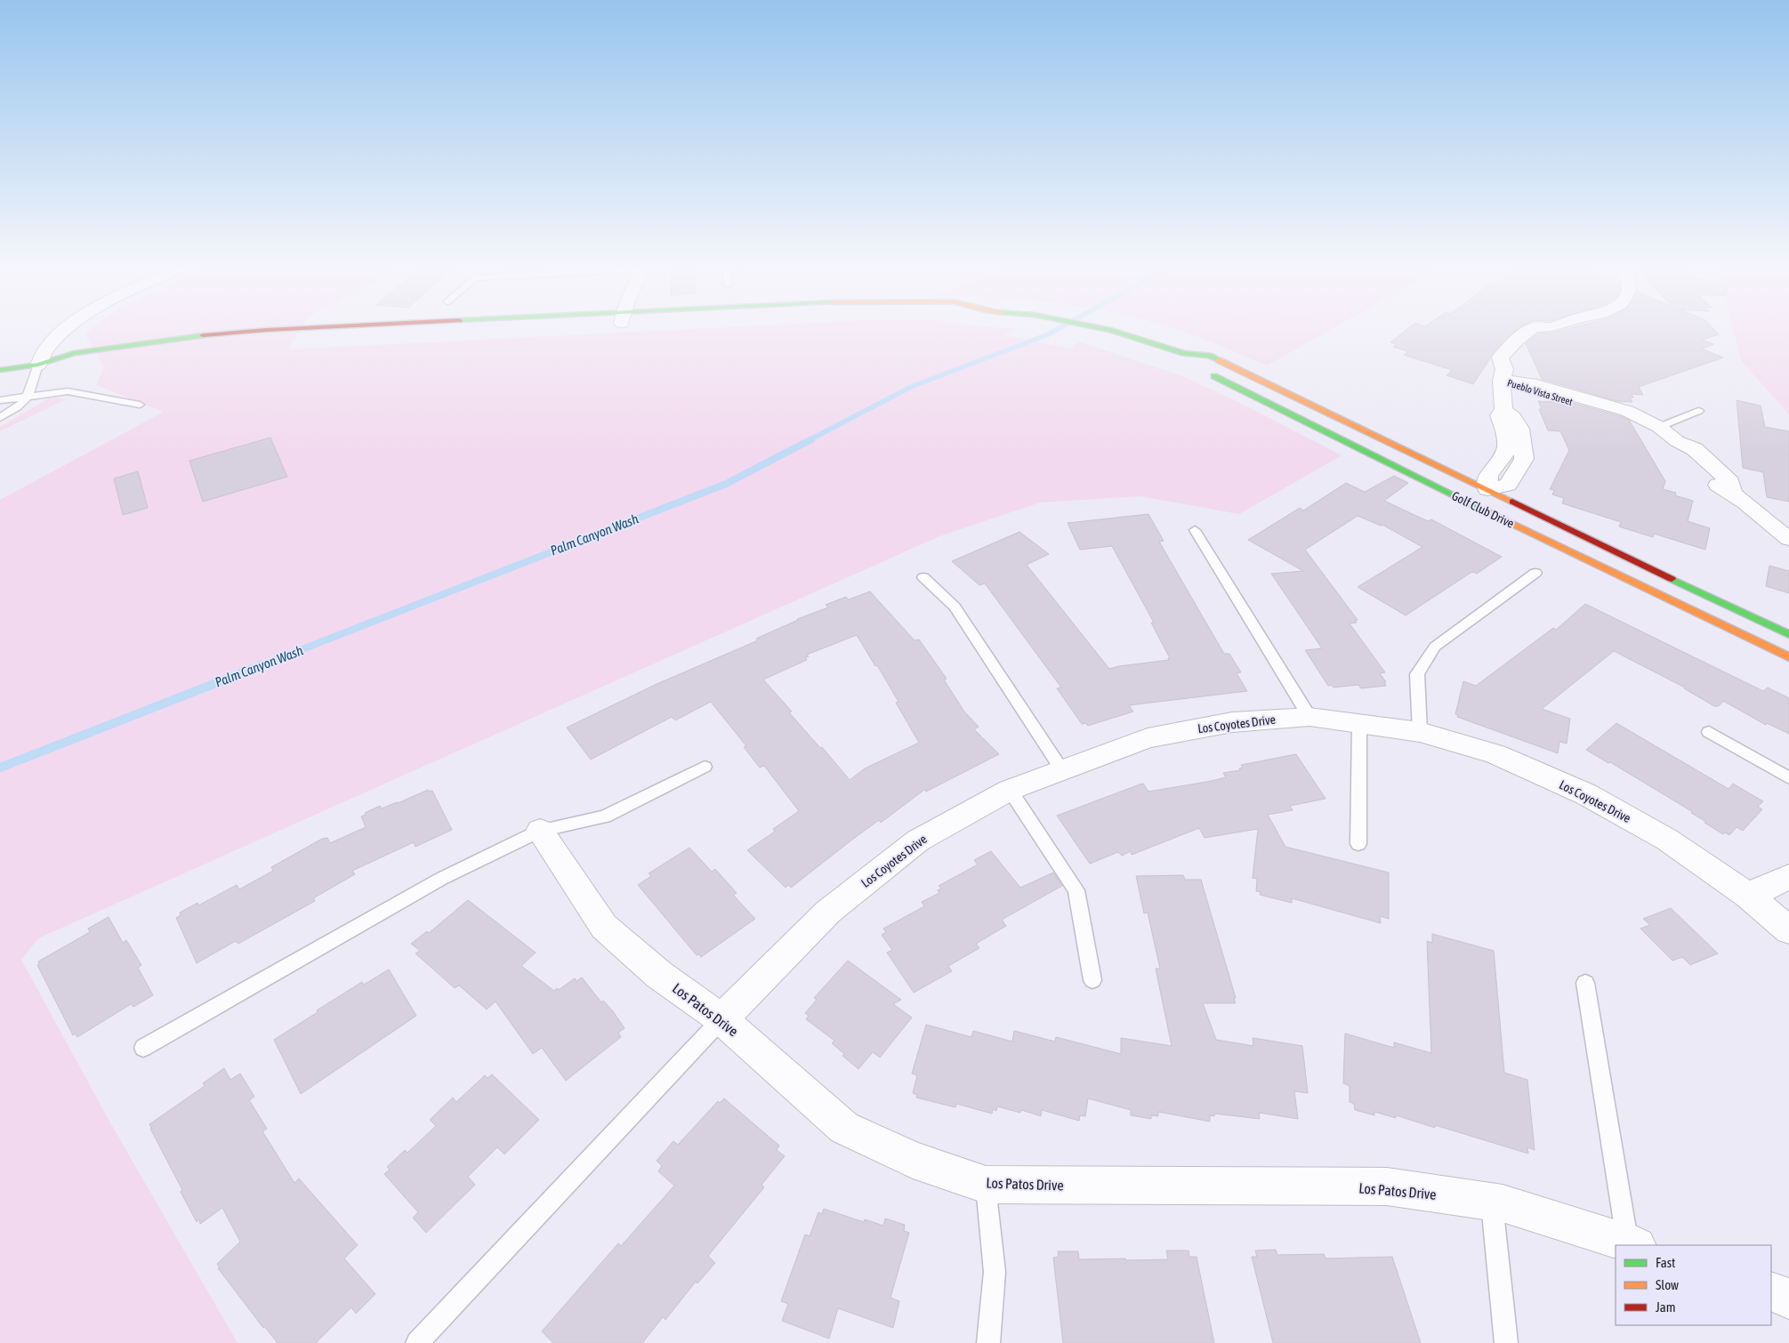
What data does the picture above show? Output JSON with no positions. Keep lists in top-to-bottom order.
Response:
{
  "streets": {
    "street": [
      "Pueblo Vista Street",
      "Golf Club Drive",
      "Los Coyotes Drive",
      "Los Patos Drive"
    ]
  },
  "crossings": [
    ["Los Coyotes Drive", "Los Patos Drive"]
  ],
  "water": ["Palm Canyon Wash"],
  "legend": ["Fast", "Slow", "Jam"]
}
